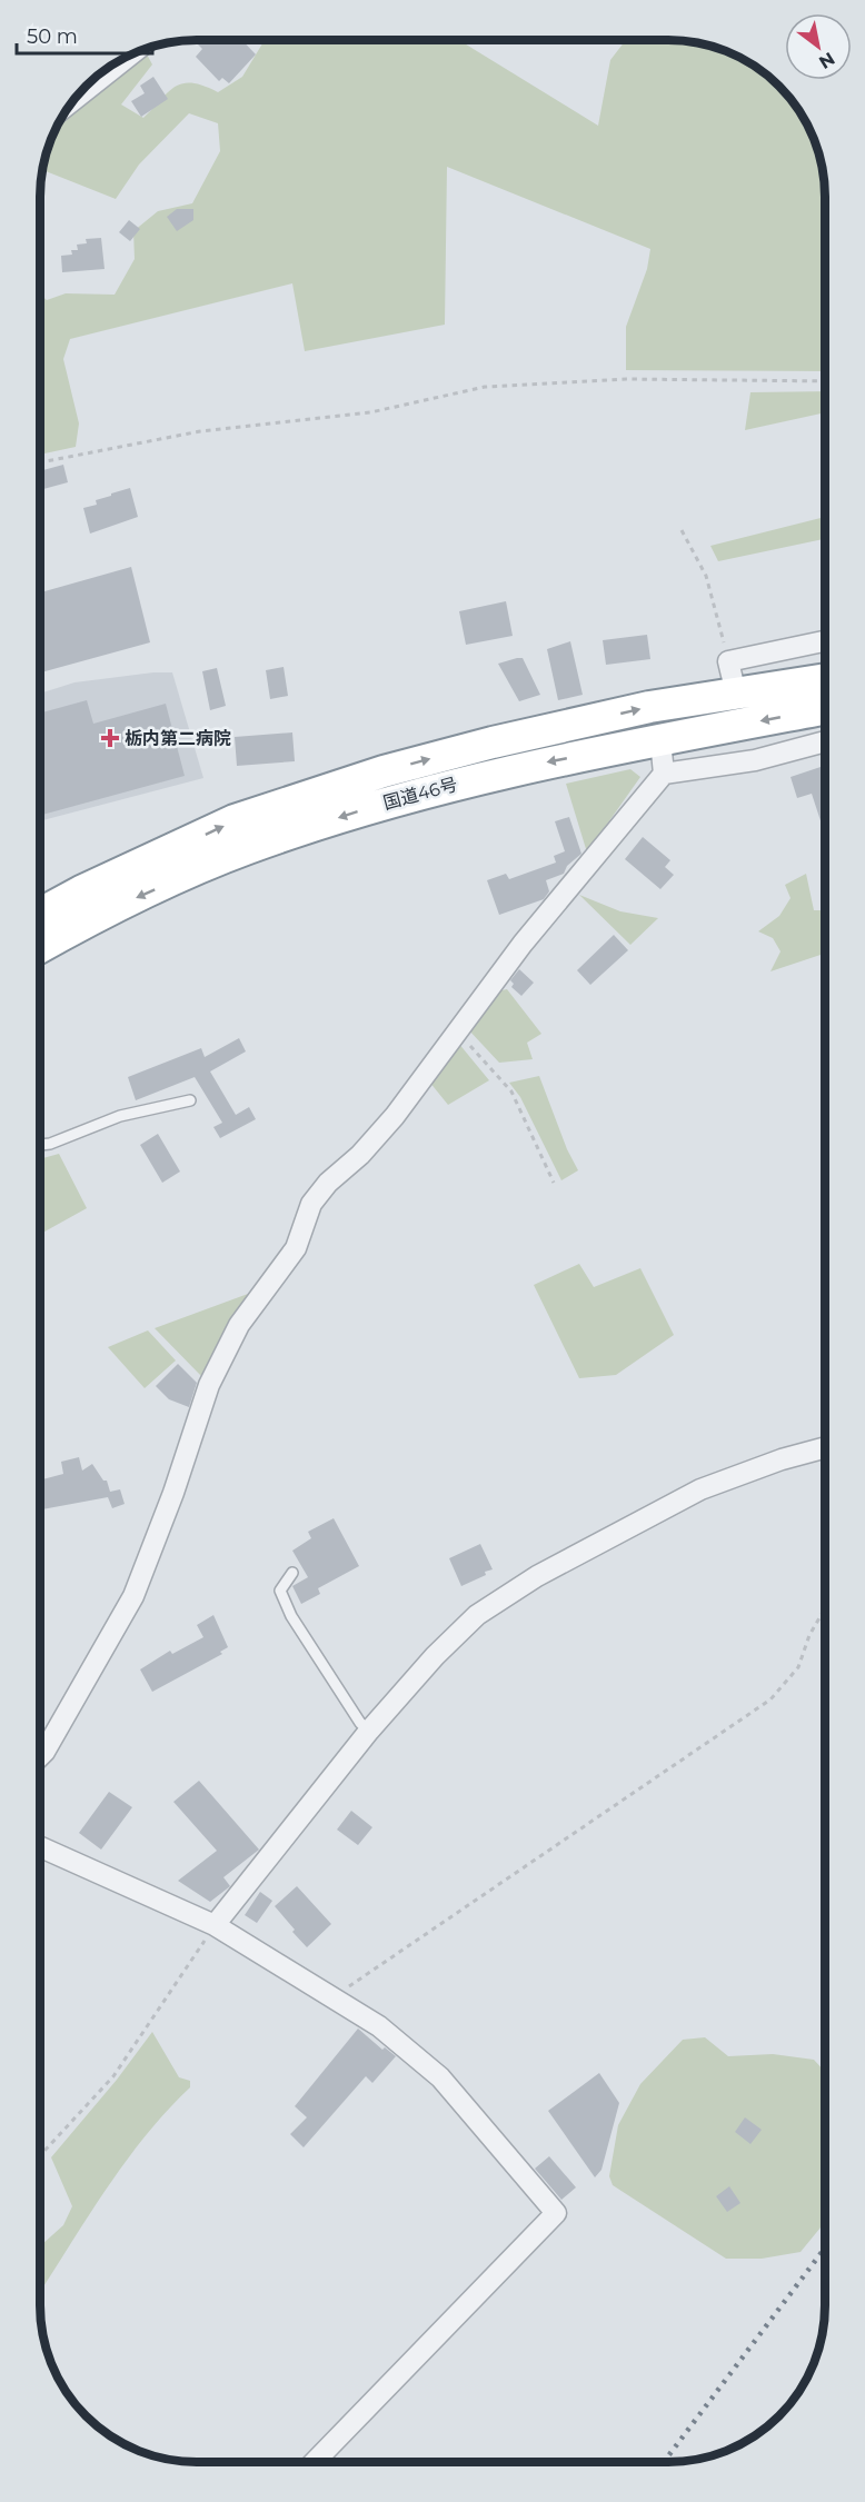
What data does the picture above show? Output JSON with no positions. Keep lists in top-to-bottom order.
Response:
{
  "streets": {
    "highway": ["国道46号"]
  },
  "places": {
    "health": ["栃内第二病院"]
  },
  "scale_bar": "50 m",
  "north": "bottom right"
}
